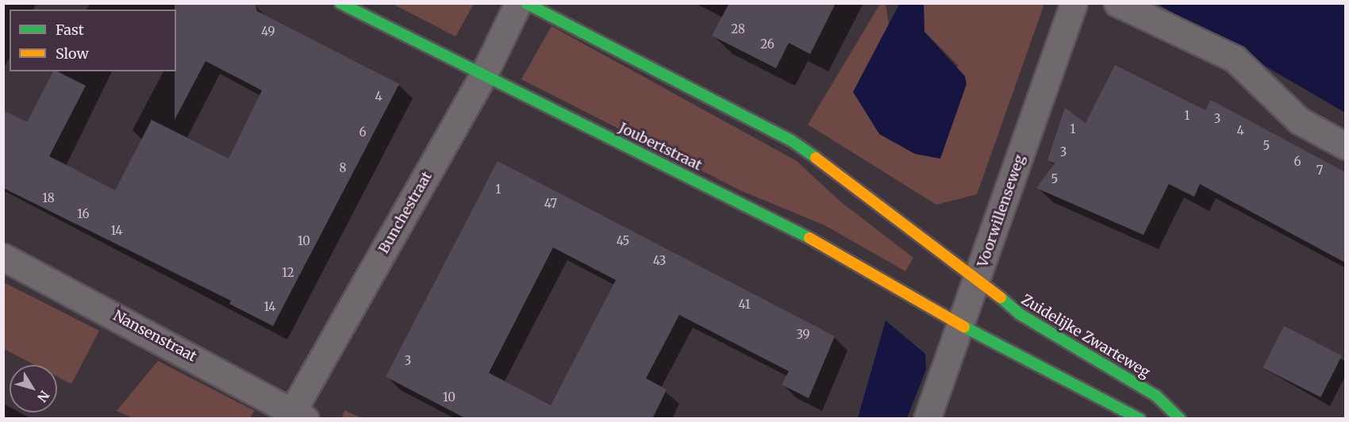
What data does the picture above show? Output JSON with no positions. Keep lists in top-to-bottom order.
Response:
{
  "streets": {
    "main road": ["Joubertstraat", "Zuidelijke Zwarteweg"],
    "street": ["Voorwillenseweg", "Bunchestraat", "Nansenstraat"]
  },
  "crossings": [
    ["Joubertstraat", "Voorwillenseweg"],
    ["Joubertstraat", "Bunchestraat"],
    ["Voorwillenseweg", "Zuidelijke Zwarteweg"],
    ["Bunchestraat", "Nansenstraat"]
  ],
  "house_numbers": [
    "28",
    "49",
    "26",
    "4",
    "1",
    "3",
    "1",
    "4",
    "6",
    "5",
    "3",
    "6",
    "8",
    "7",
    "5",
    "1",
    "18",
    "47",
    "16",
    "14",
    "10",
    "45",
    "43",
    "12",
    "41",
    "14",
    "39",
    "3",
    "10"
  ],
  "legend": ["Fast", "Slow"],
  "north": "bottom right"
}
